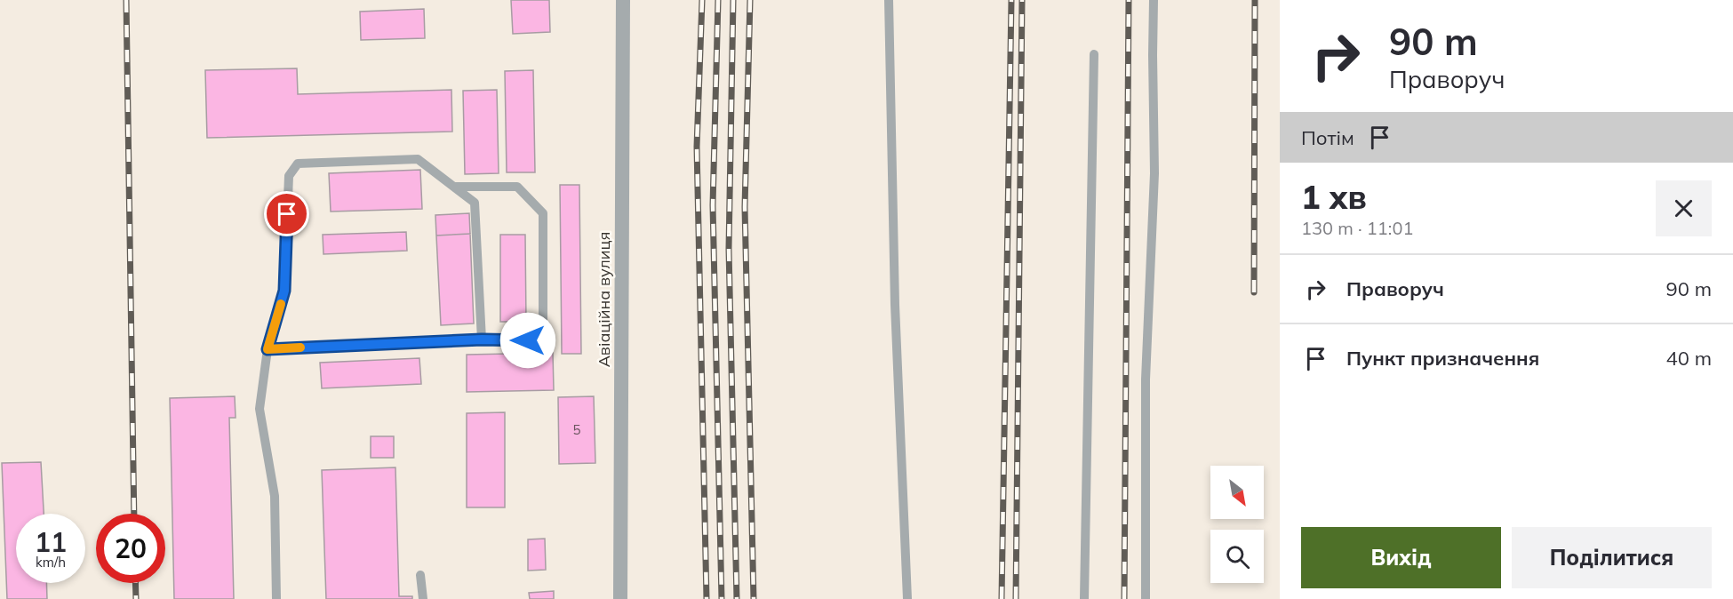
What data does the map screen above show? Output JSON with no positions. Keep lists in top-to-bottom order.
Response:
{
  "streets": {
    "street": ["Авіаційна вулиця"]
  },
  "house_numbers": ["5"],
  "north": "bottom right",
  "page": {
    "turn": ["90 m", "Праворуч"],
    "then": "Потім",
    "heading": ["1 хв", "130 m · 11:01"],
    "list": [
      {
        "name": "Праворуч",
        "value": "90 m"
      },
      {
        "name": "Пункт призначення",
        "value": "40 m"
      }
    ],
    "speed": "11 km/h",
    "limit": "20",
    "buttons": ["Вихід", "Поділитися"]
  }
}
